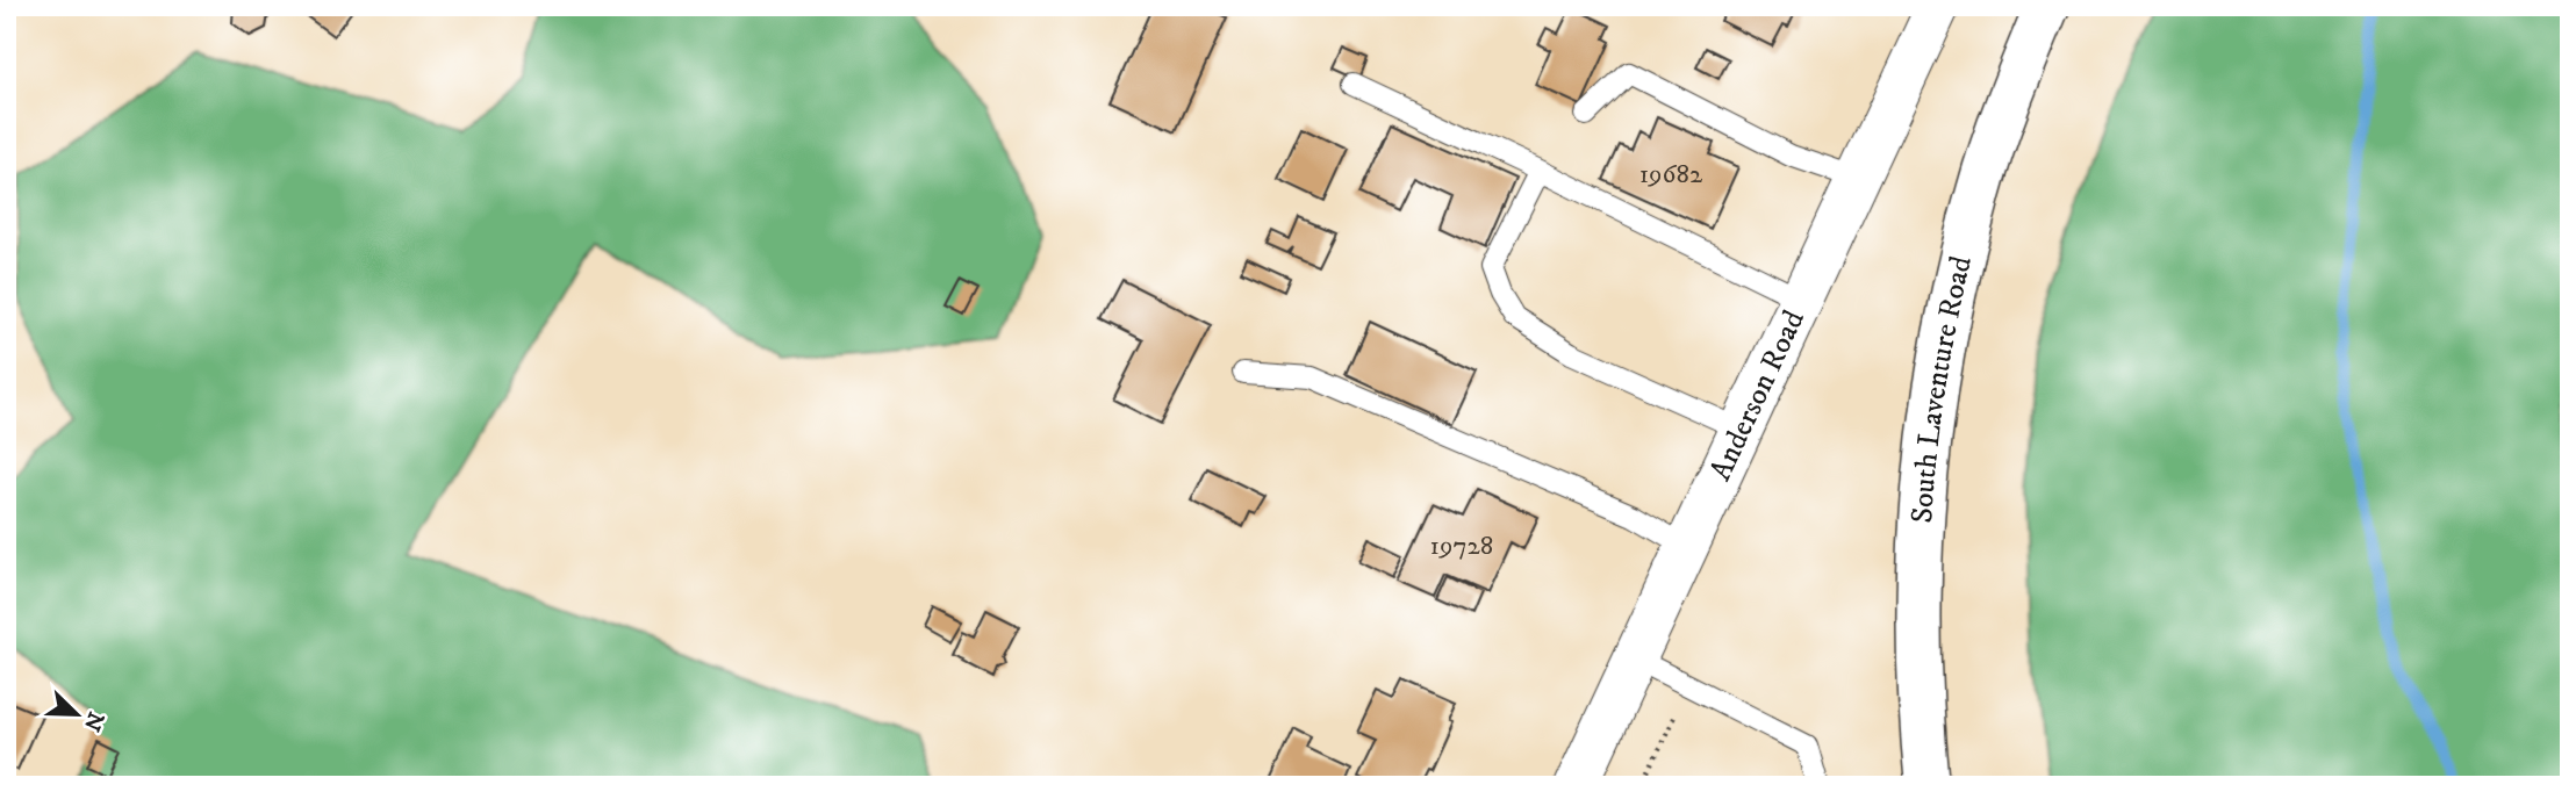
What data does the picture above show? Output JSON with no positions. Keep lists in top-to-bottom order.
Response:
{
  "streets": {
    "street": ["South Laventure Road", "Anderson Road"]
  },
  "house_numbers": ["19682", "19728"],
  "north": "bottom right"
}
